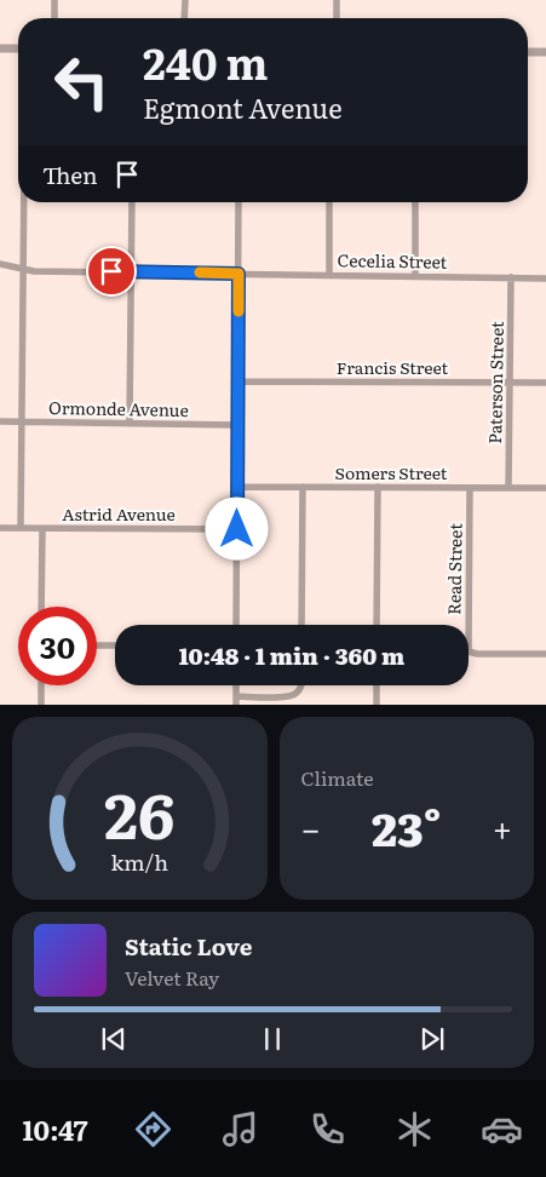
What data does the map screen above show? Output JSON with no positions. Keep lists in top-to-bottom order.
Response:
{
  "streets": {
    "street": [
      "Cecelia Street",
      "Francis Street",
      "Paterson Street",
      "Ormonde Avenue",
      "Somers Street",
      "Astrid Avenue",
      "Read Street"
    ]
  },
  "crossings": [
    ["Cecelia Street", "Paterson Street"],
    ["Francis Street", "Paterson Street"],
    ["Paterson Street", "Somers Street"],
    ["Somers Street", "Read Street"]
  ],
  "page": {
    "turn": ["240 m", "Egmont Avenue"],
    "then": "Then",
    "limit": "30",
    "trip": "10:48 · 1 min · 360 m",
    "tile": "Climate",
    "heat": ["−", "23°", "+"],
    "song": ["Static Love", "Velvet Ray"],
    "tabs": "10:47",
    "gauge": ["26", "km/h"]
  }
}
